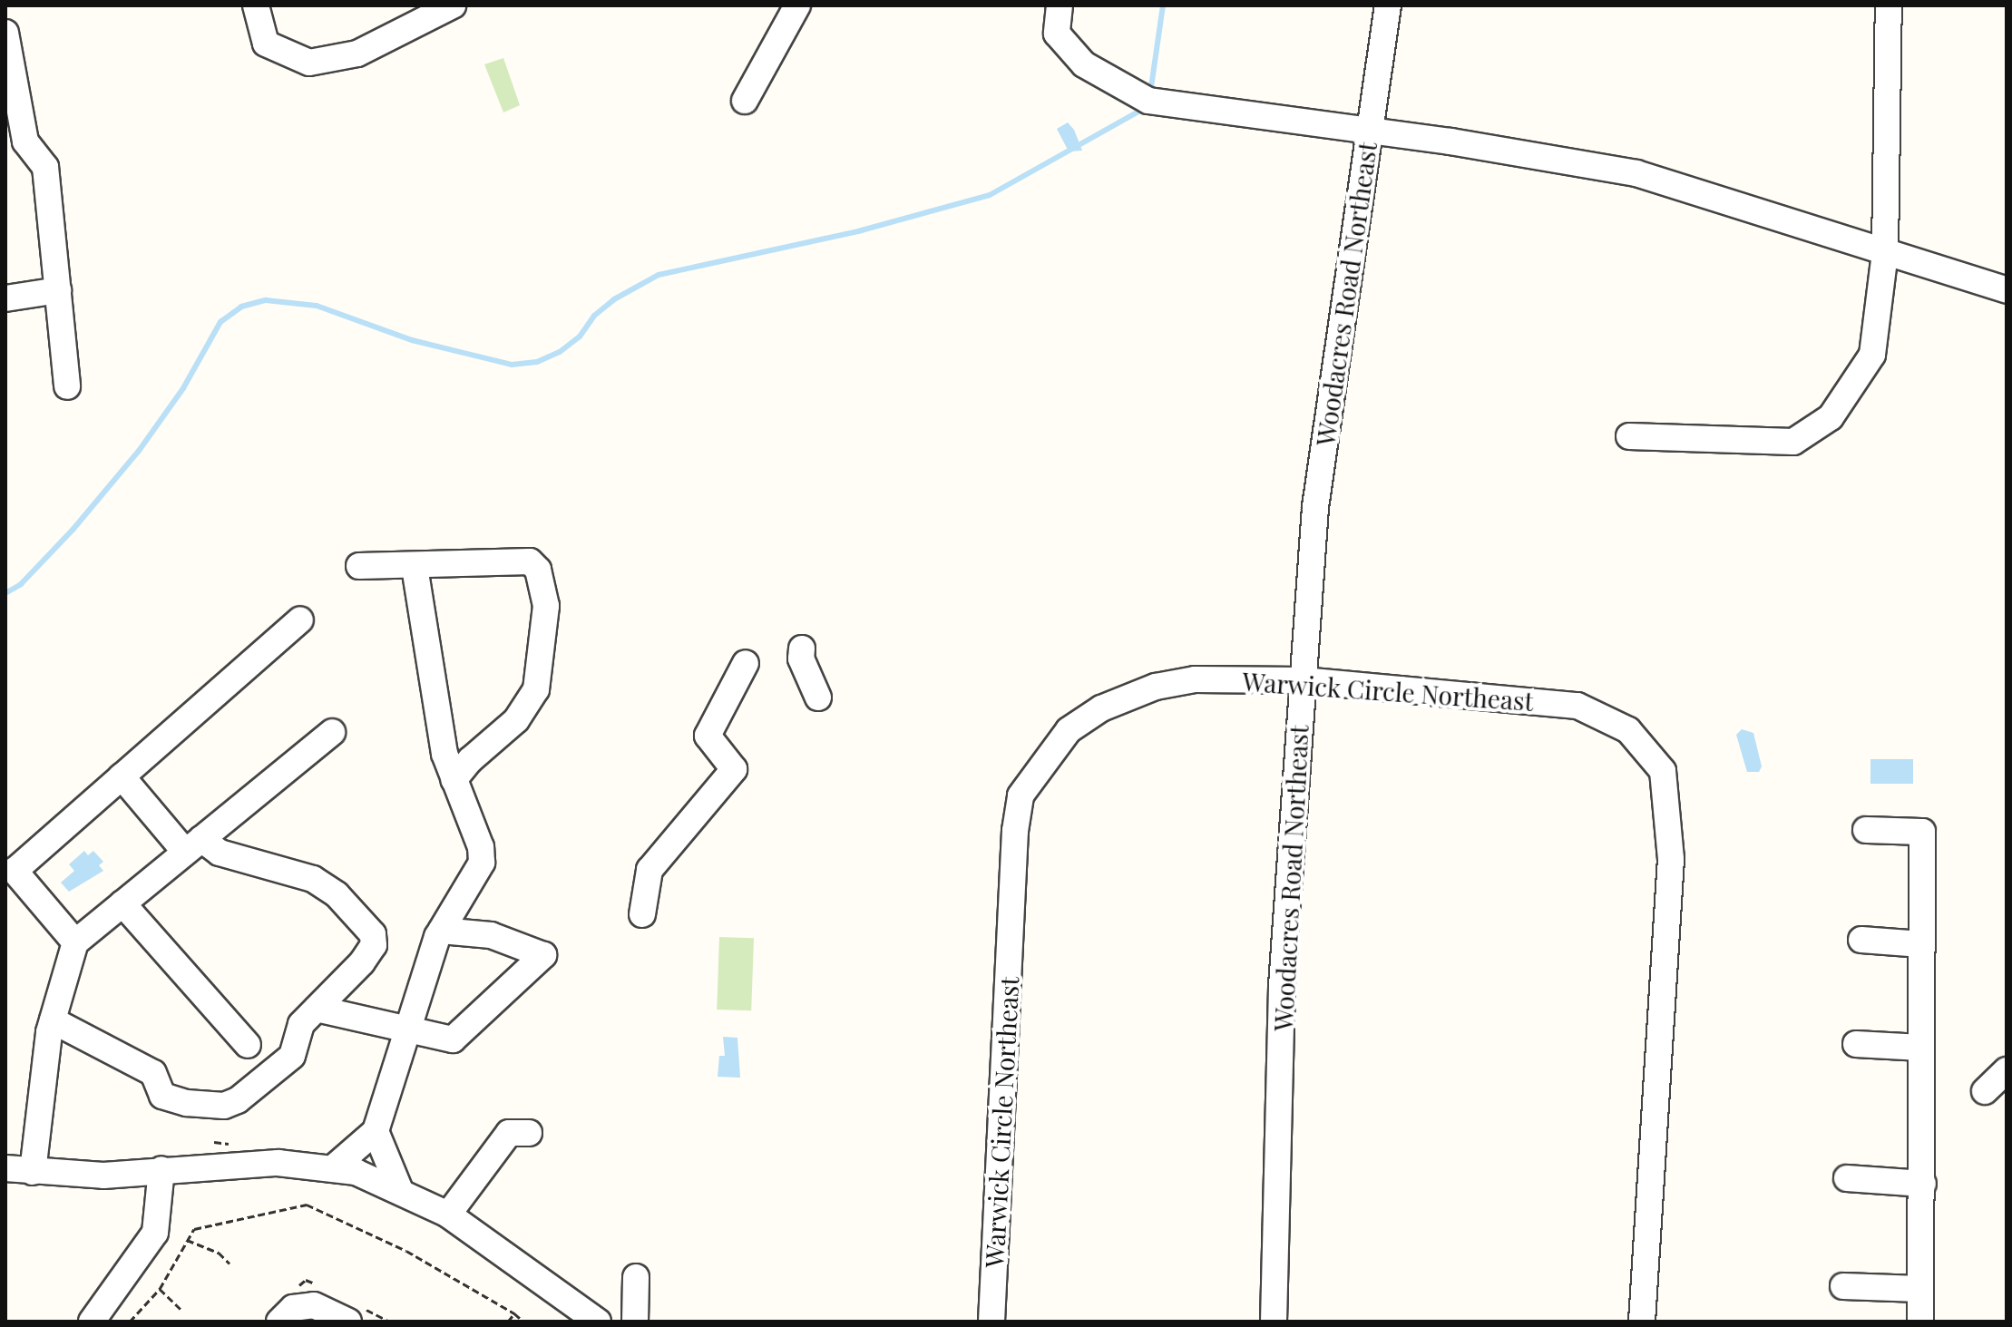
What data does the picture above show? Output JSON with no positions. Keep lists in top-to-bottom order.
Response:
{
  "streets": {
    "street": ["Woodacres Road Northeast", "Warwick Circle Northeast"]
  },
  "crossings": [
    ["Woodacres Road Northeast", "Warwick Circle Northeast"]
  ]
}
